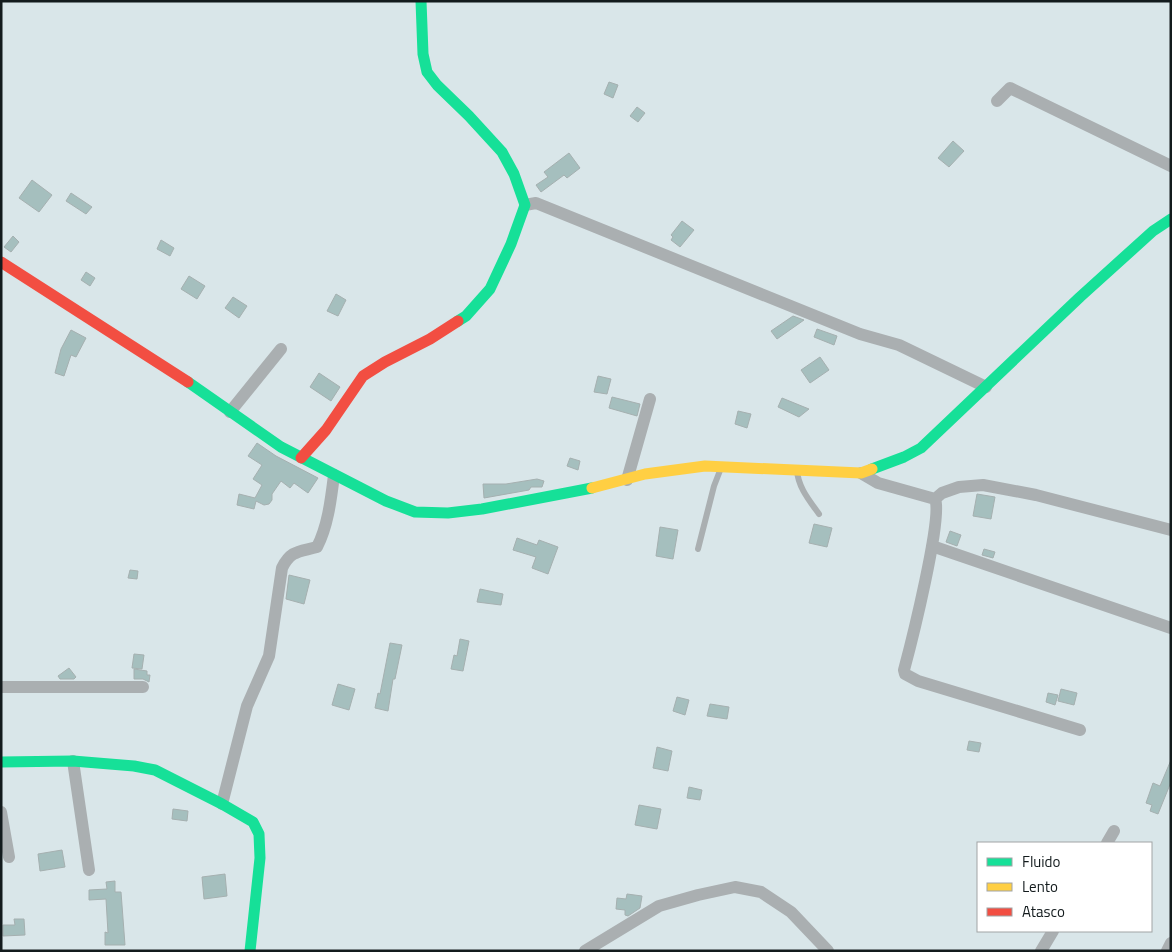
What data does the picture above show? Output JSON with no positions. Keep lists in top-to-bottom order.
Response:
{
  "legend": ["Fluido", "Lento", "Atasco"]
}
